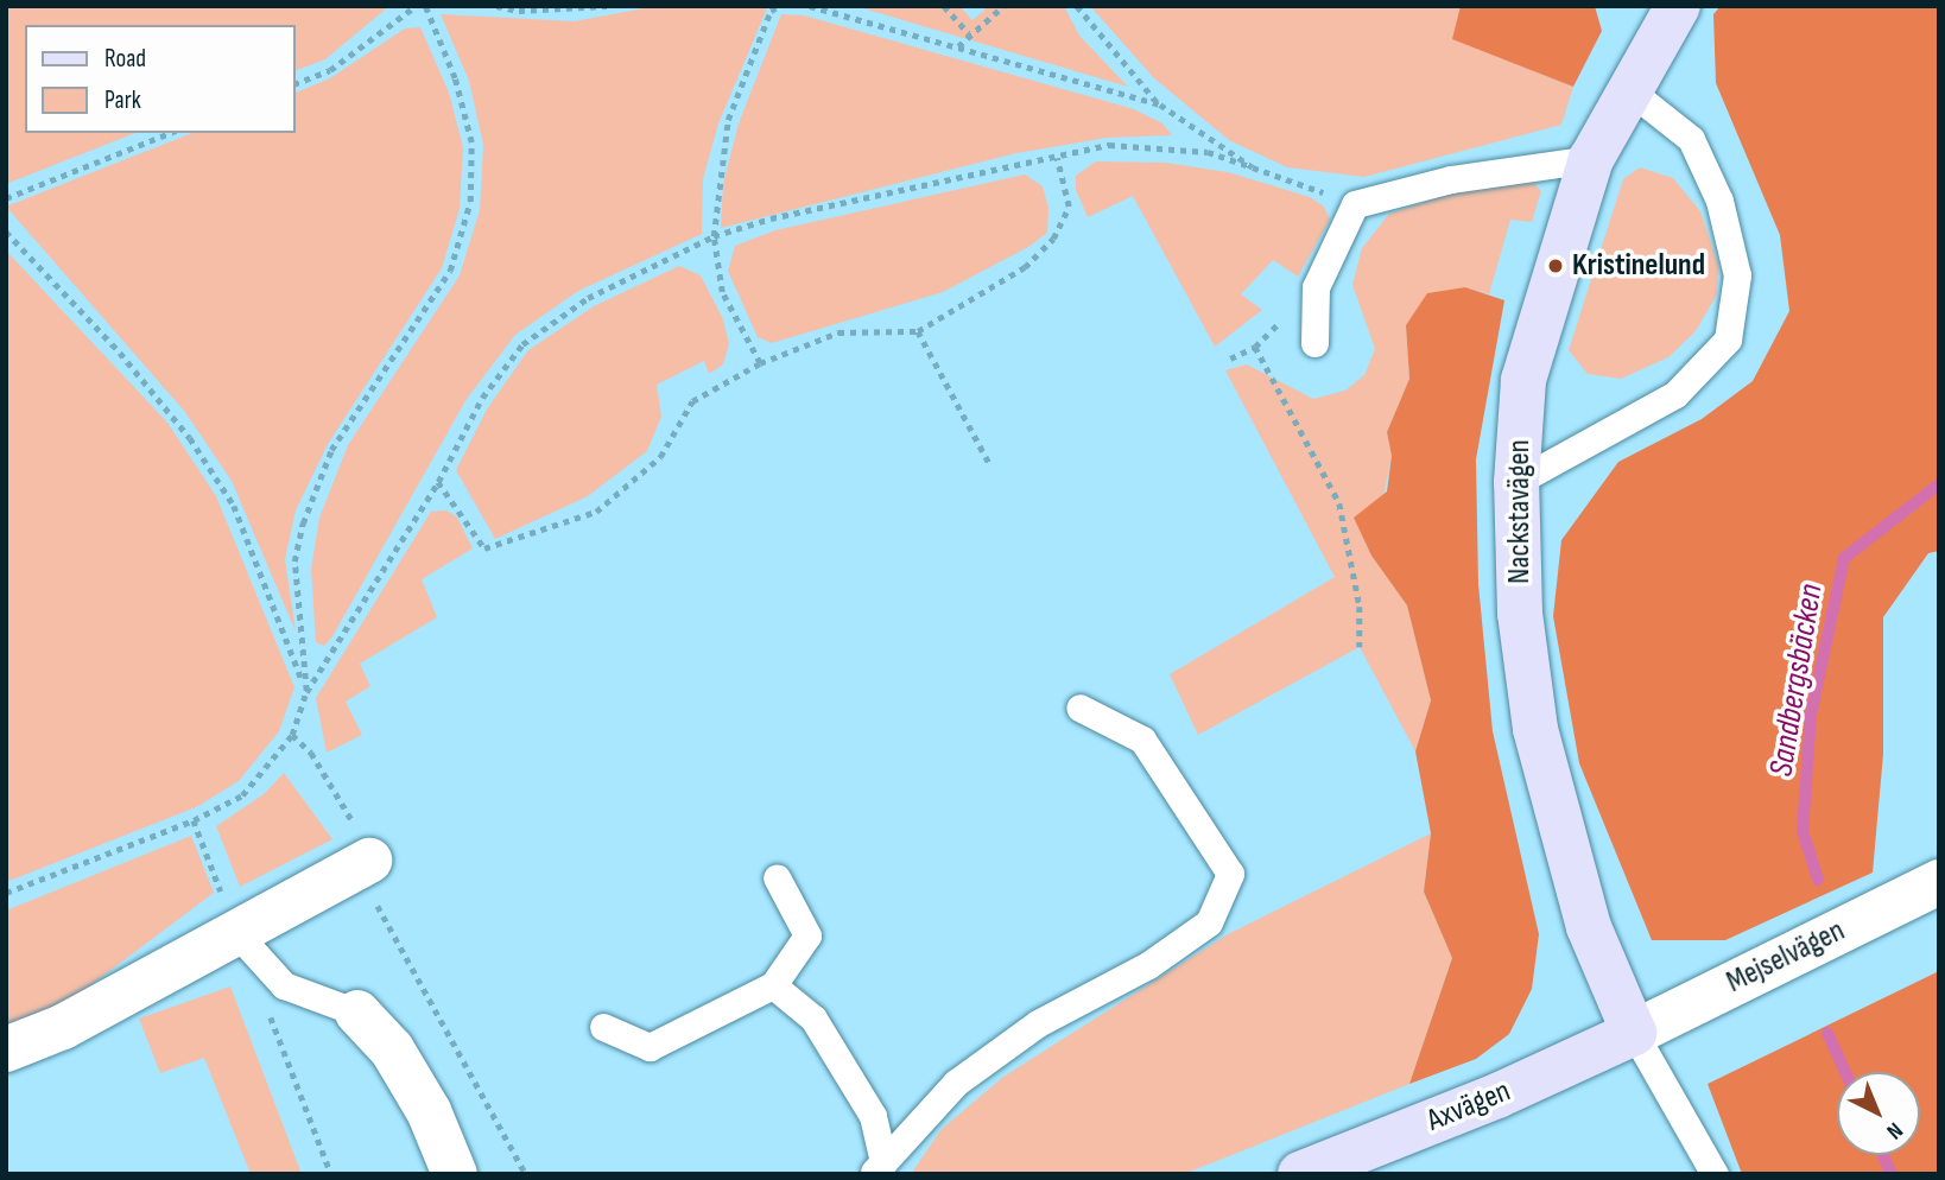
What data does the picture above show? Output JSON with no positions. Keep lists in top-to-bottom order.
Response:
{
  "streets": {
    "street": ["Nackstavägen", "Mejselvägen", "Axvägen"]
  },
  "crossings": [
    ["Nackstavägen", "Mejselvägen"],
    ["Nackstavägen", "Axvägen"],
    ["Mejselvägen", "Axvägen"]
  ],
  "water": ["Sandbergsbäcken"],
  "places": ["Kristinelund"],
  "legend": ["Road", "Park"],
  "north": "bottom right"
}
